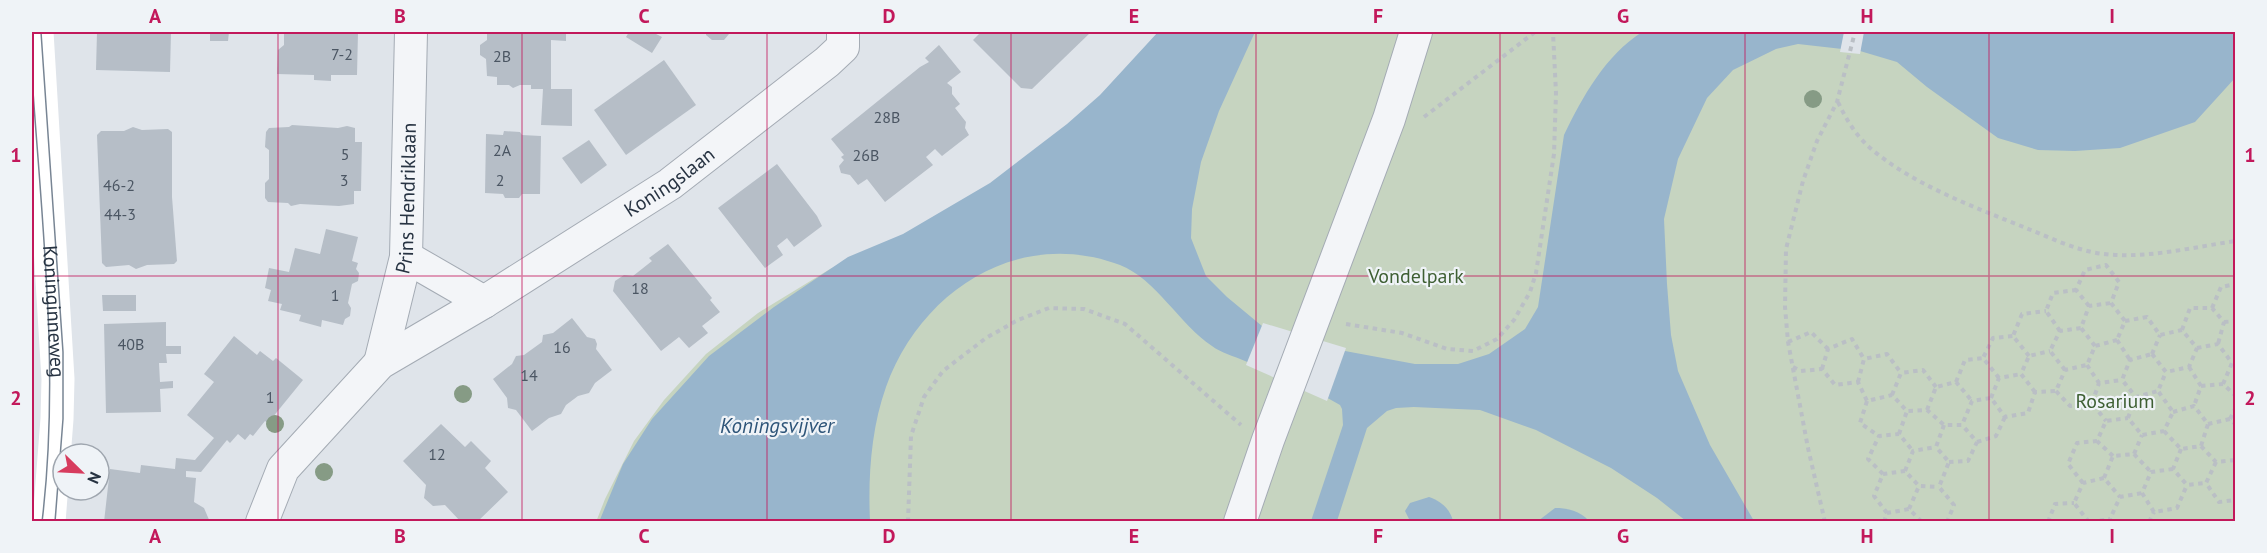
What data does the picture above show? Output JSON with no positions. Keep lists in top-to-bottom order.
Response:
{
  "streets": {
    "street": ["Koningslaan", "Prins Hendriklaan", "Koninginneweg"]
  },
  "crossings": [
    ["Koningslaan", "Prins Hendriklaan"]
  ],
  "water": ["Koningsvijver"],
  "parks": ["Vondelpark", "Rosarium"],
  "house_numbers": [
    "7-2",
    "2B",
    "28B",
    "2A",
    "5",
    "26B",
    "3",
    "2",
    "46-2",
    "44-3",
    "18",
    "1",
    "40B",
    "16",
    "14",
    "1",
    "12"
  ],
  "north": "bottom right",
  "grid": {
    "columns": [
      "A",
      "B",
      "C",
      "D",
      "E",
      "F",
      "G",
      "H",
      "I"
    ],
    "rows": ["1", "2"]
  }
}
